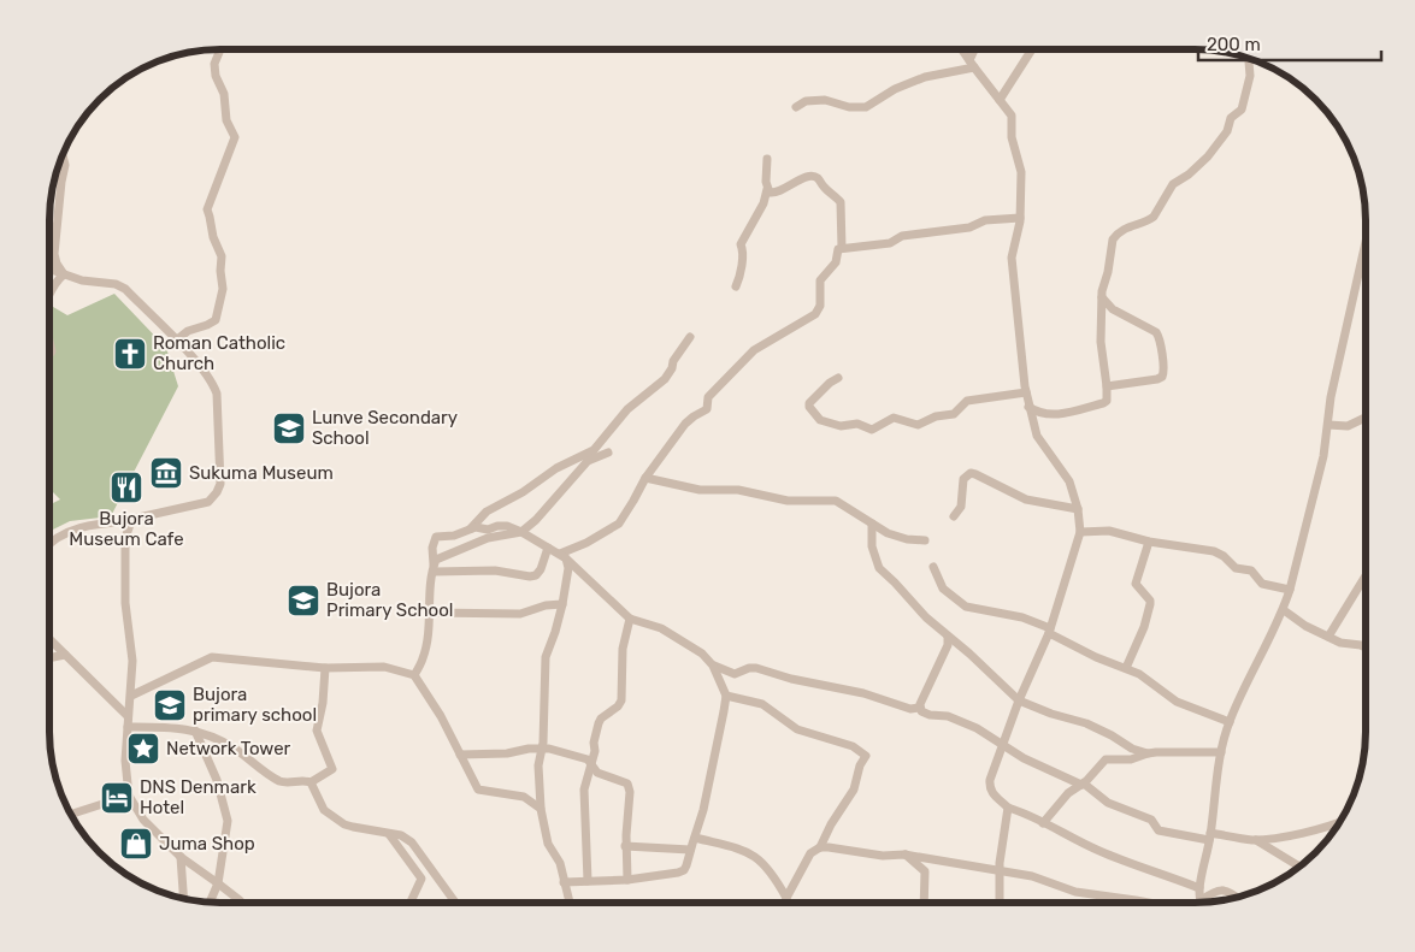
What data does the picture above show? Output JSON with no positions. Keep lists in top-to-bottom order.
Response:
{
  "places": {
    "church": ["Roman Catholic Church"],
    "school or university": ["Lunve Secondary School", "Bujora Primary School", "Bujora primary school"],
    "museum": ["Sukuma Museum"],
    "restaurant": ["Bujora Museum Cafe"],
    "place": ["Network Tower"],
    "hotel": ["DNS Denmark Hotel"],
    "shop": ["Juma Shop"]
  },
  "scale_bar": "200 m"
}
